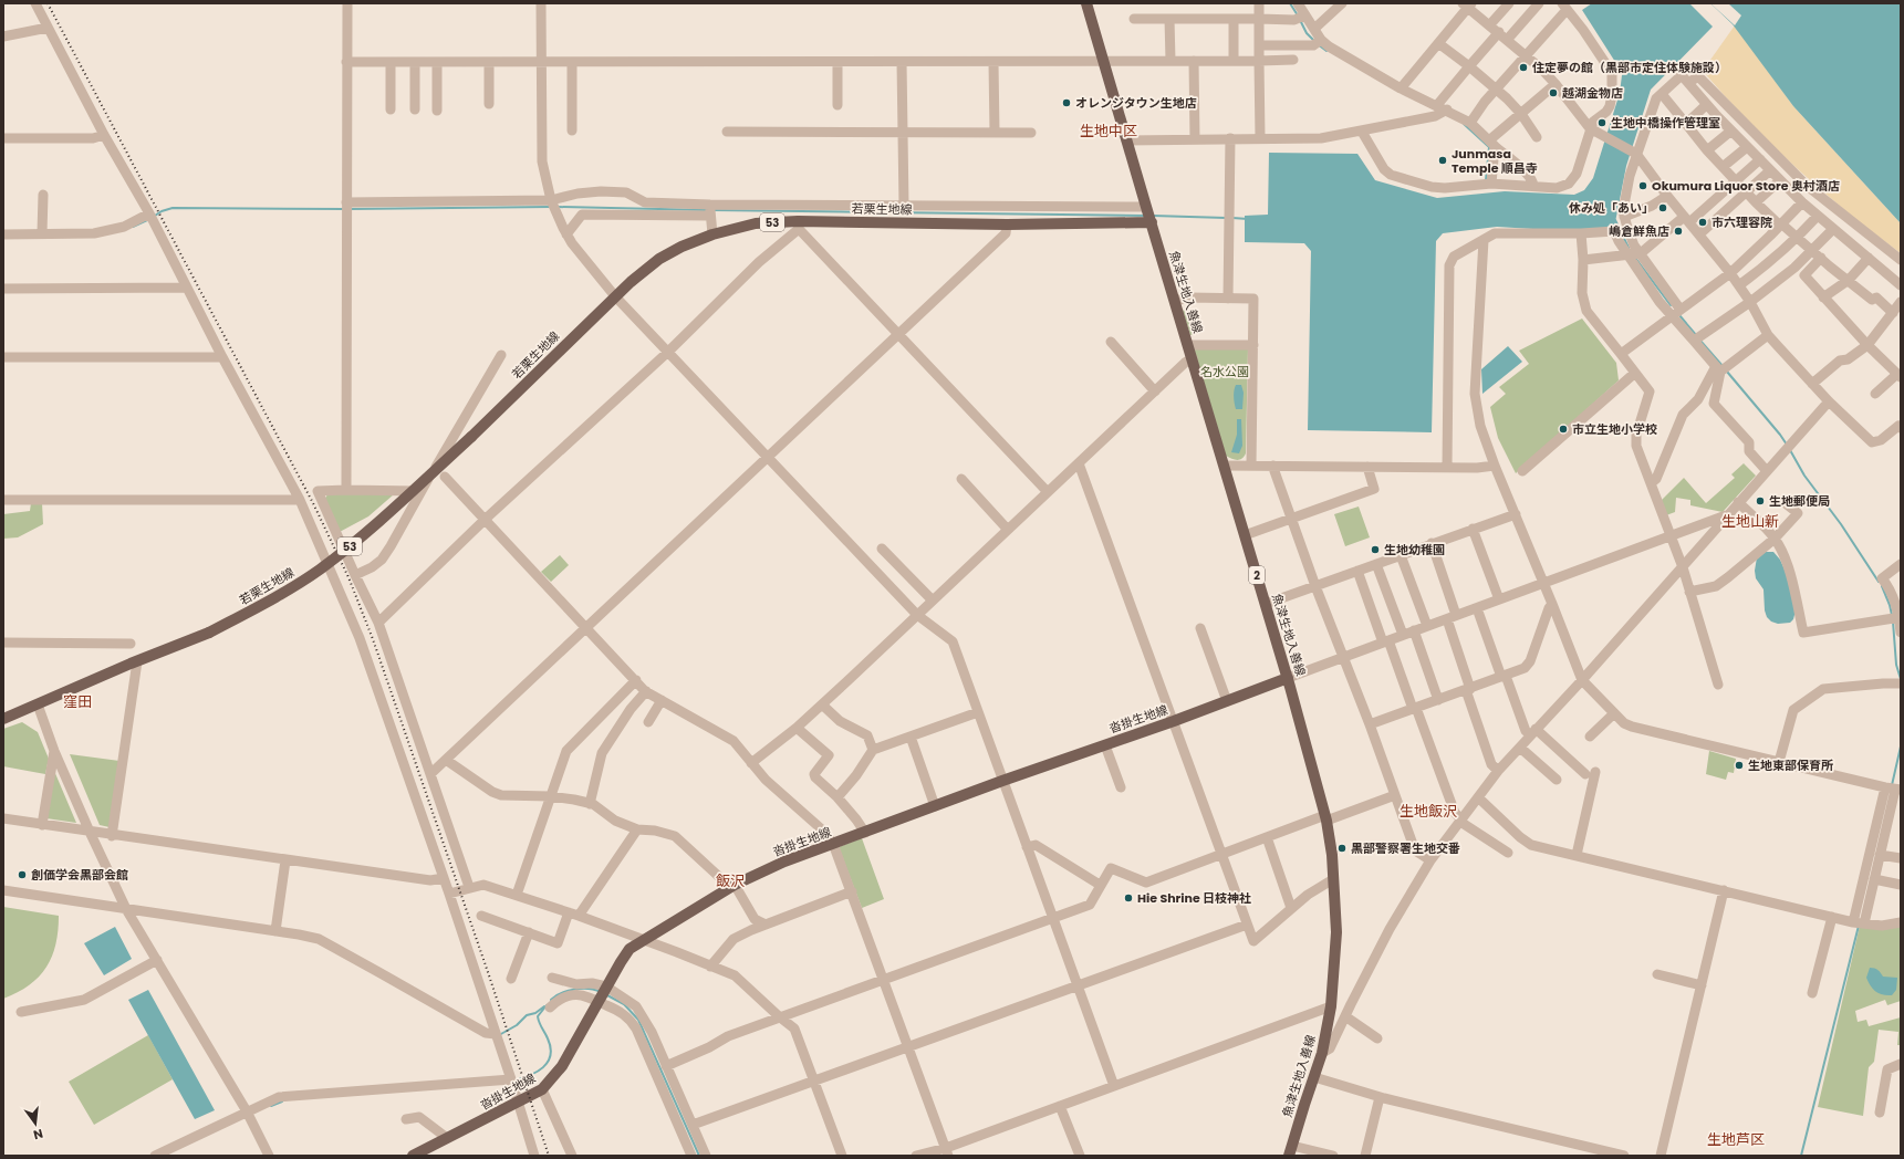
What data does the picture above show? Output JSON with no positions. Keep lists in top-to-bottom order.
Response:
{
  "streets": {
    "main road": [
      "若栗生地線",
      "53",
      "魚津生地入善線",
      "2",
      "沓掛生地線"
    ]
  },
  "crossings": [
    ["若栗生地線", "魚津生地入善線"],
    ["魚津生地入善線", "沓掛生地線"]
  ],
  "districts": [
    "生地中区",
    "生地山新",
    "窪田",
    "生地飯沢",
    "飯沢",
    "生地芦区"
  ],
  "parks": ["名水公園"],
  "places": [
    "住定夢の館（黒部市定住体験施設）",
    "越湖金物店",
    "オレンジタウン生地店",
    "生地中橋操作管理室",
    "Junmasa Temple 順昌寺",
    "Okumura Liquor Store 奥村酒店",
    "休み処「あい」",
    "市六理容院",
    "嶋倉鮮魚店",
    "市立生地小学校",
    "生地郵便局",
    "生地幼稚園",
    "生地東部保育所",
    "黒部警察署生地交番",
    "創価学会黒部会館",
    "Hie Shrine 日枝神社"
  ],
  "north": "bottom"
}
